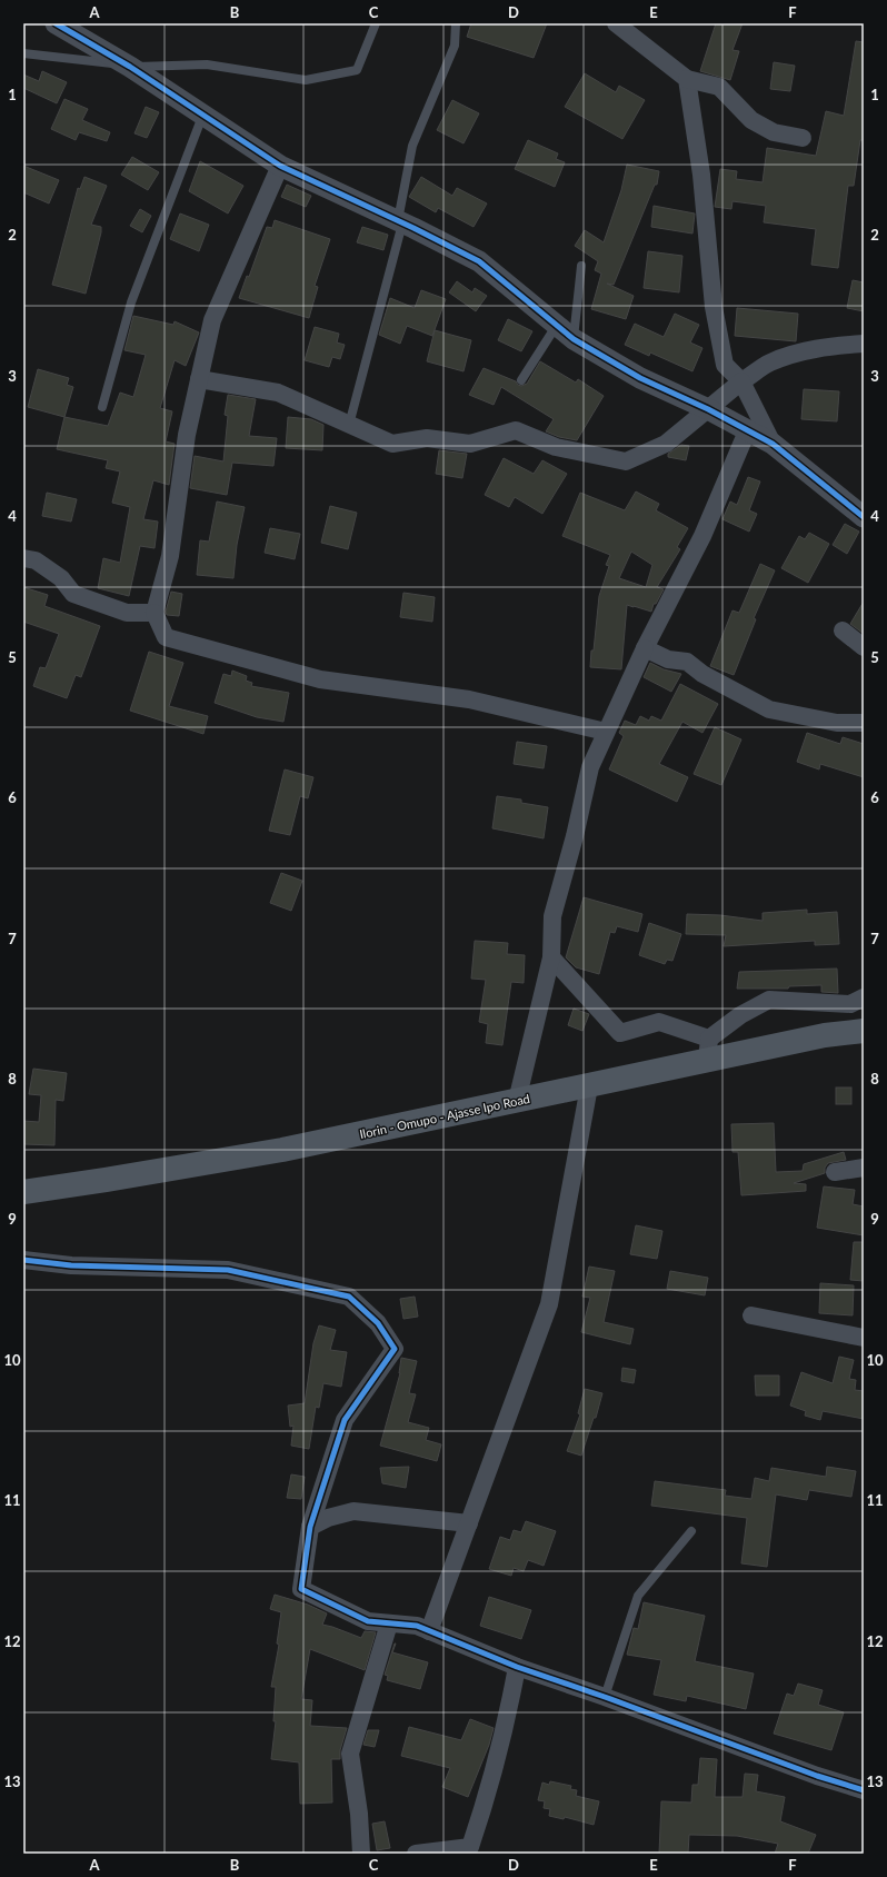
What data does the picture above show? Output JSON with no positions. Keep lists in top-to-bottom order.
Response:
{
  "streets": {
    "highway": ["Ilorin - Omupo - Ajasse Ipo Road"]
  },
  "grid": {
    "columns": [
      "A",
      "B",
      "C",
      "D",
      "E",
      "F"
    ],
    "rows": [
      "1",
      "2",
      "3",
      "4",
      "5",
      "6",
      "7",
      "8",
      "9",
      "10",
      "11",
      "12",
      "13"
    ]
  }
}
